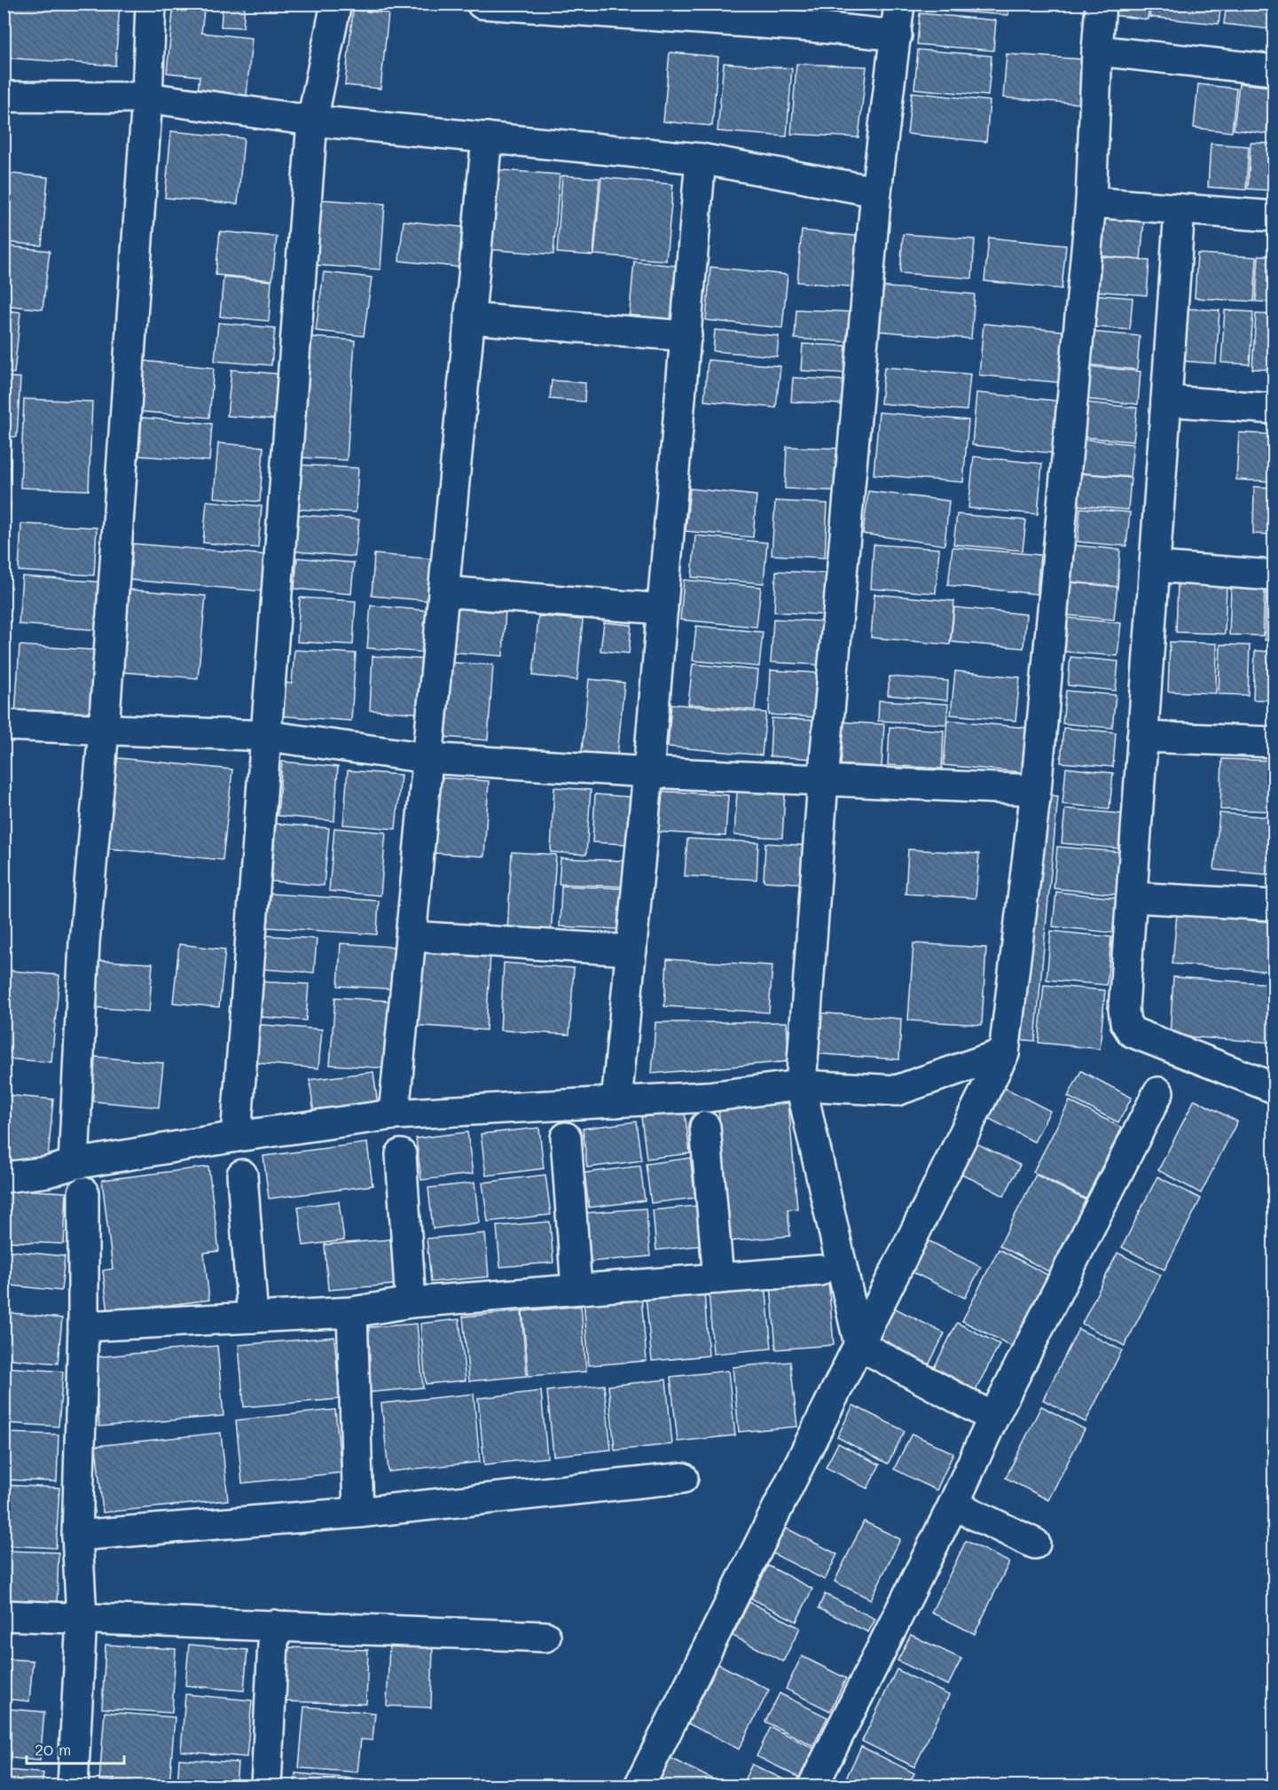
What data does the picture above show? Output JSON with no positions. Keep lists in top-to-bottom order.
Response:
{
  "scale_bar": "20 m"
}
